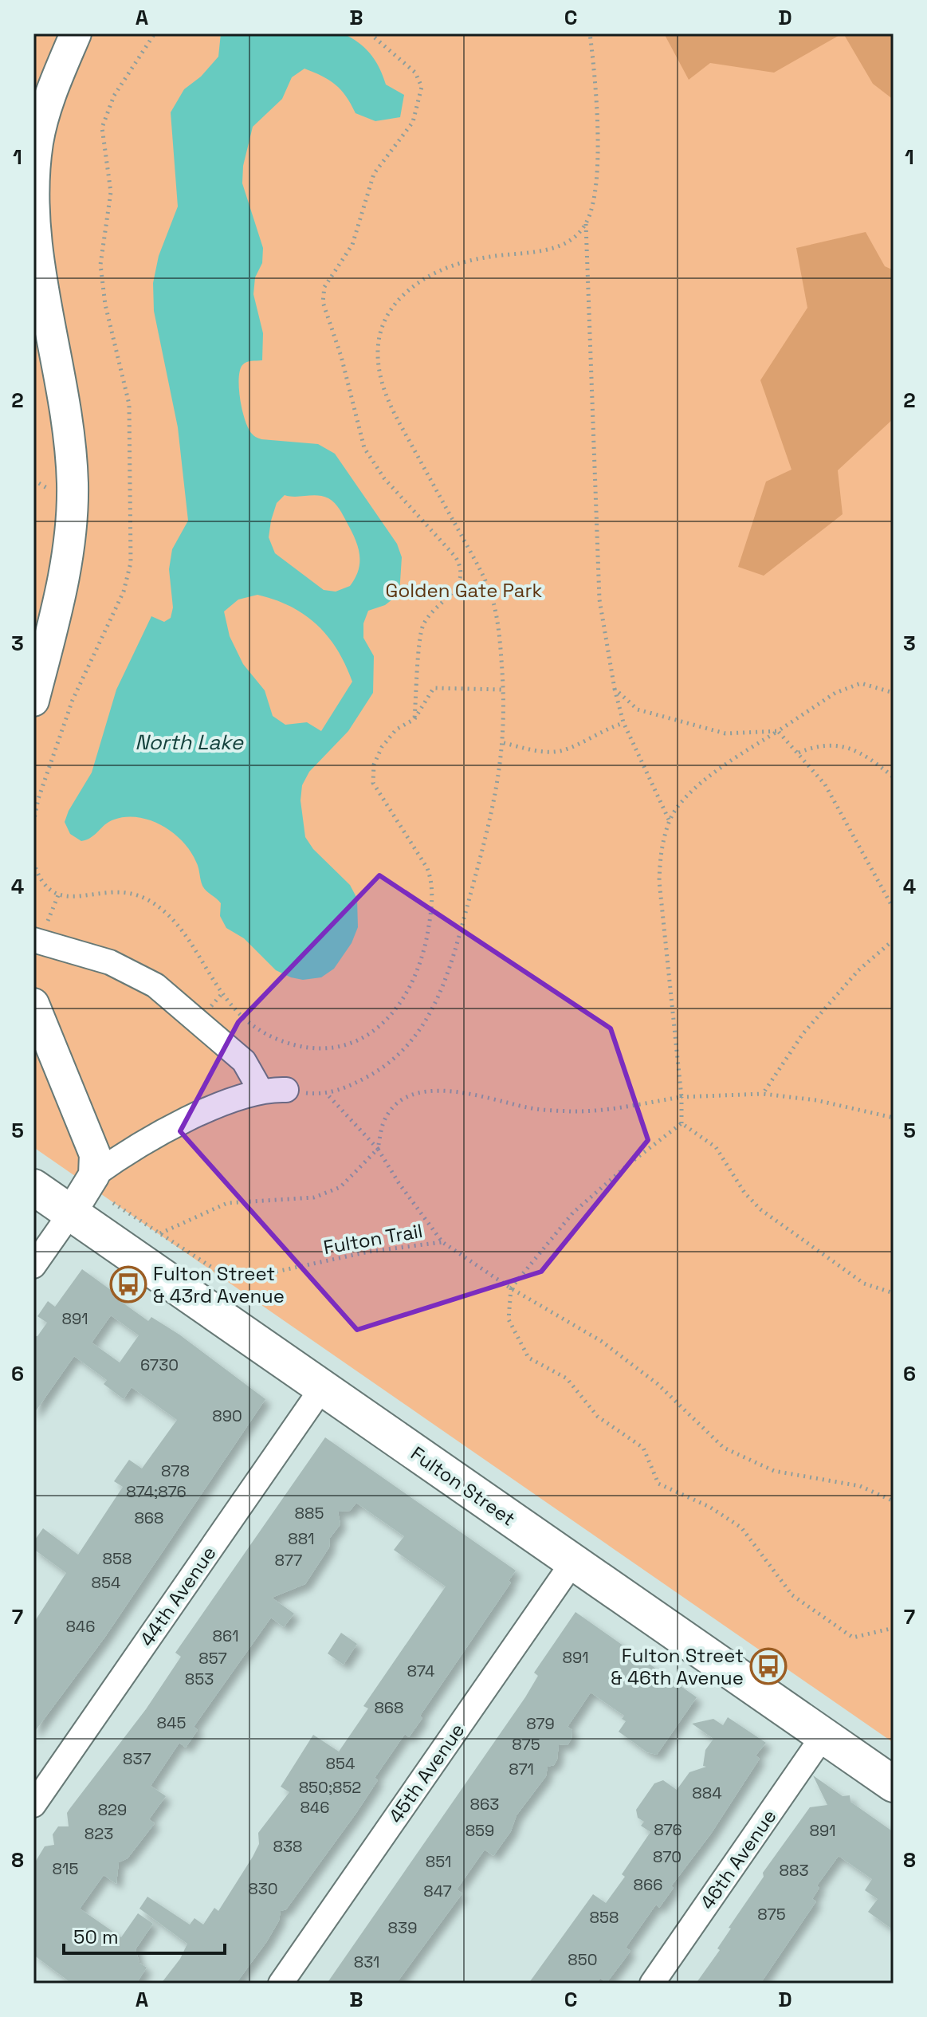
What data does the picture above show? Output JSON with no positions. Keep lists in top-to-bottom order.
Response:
{
  "streets": {
    "main road": ["Fulton Street"],
    "street": ["44th Avenue", "45th Avenue", "46th Avenue"],
    "path": ["Fulton Trail"]
  },
  "crossings": [
    ["Fulton Street", "44th Avenue"],
    ["Fulton Street", "45th Avenue"],
    ["Fulton Street", "46th Avenue"]
  ],
  "water": ["North Lake"],
  "parks": ["Golden Gate Park"],
  "places": {
    "bus stop": ["Fulton Street & 43rd Avenue", "Fulton Street & 46th Avenue"]
  },
  "house_numbers": [
    "891",
    "6730",
    "890",
    "878",
    "874;876",
    "885",
    "868",
    "881",
    "858",
    "877",
    "854",
    "846",
    "861",
    "891",
    "857",
    "874",
    "853",
    "868",
    "845",
    "879",
    "875",
    "837",
    "854",
    "871",
    "850;852",
    "884",
    "863",
    "846",
    "829",
    "876",
    "859",
    "891",
    "823",
    "838",
    "870",
    "851",
    "815",
    "883",
    "866",
    "830",
    "847",
    "875",
    "858",
    "839",
    "850",
    "831"
  ],
  "scale_bar": "50 m",
  "grid": {
    "columns": [
      "A",
      "B",
      "C",
      "D"
    ],
    "rows": [
      "1",
      "2",
      "3",
      "4",
      "5",
      "6",
      "7",
      "8"
    ]
  }
}
